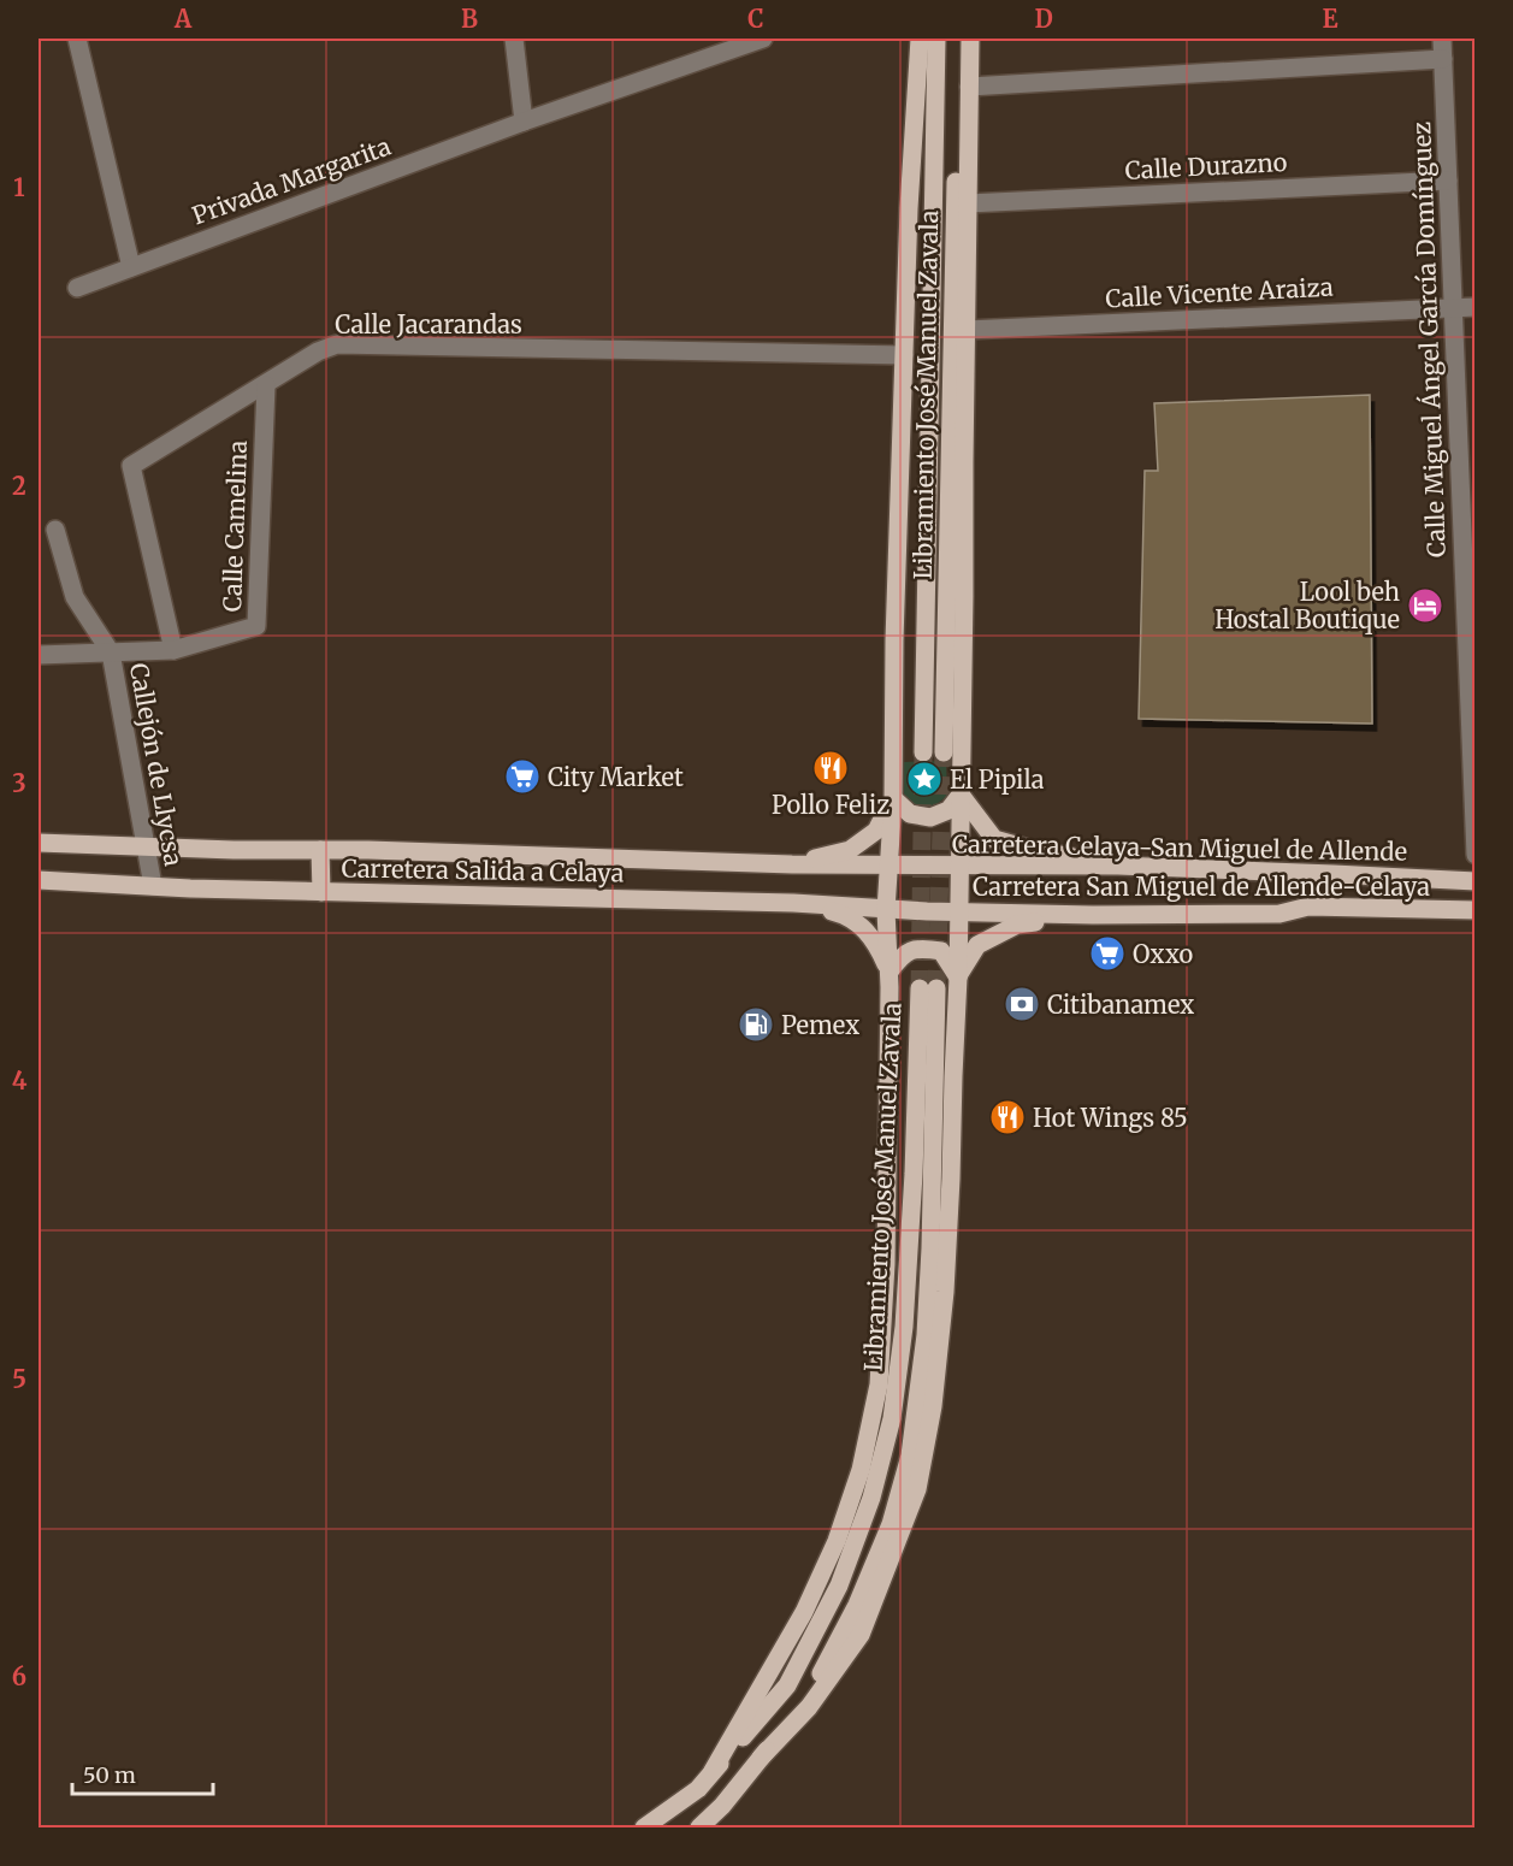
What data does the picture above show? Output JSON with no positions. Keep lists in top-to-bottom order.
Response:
{
  "streets": {
    "main road": [
      "Libramiento José Manuel Zavala",
      "Carretera Celaya-San Miguel de Allende",
      "Carretera Salida a Celaya",
      "Carretera San Miguel de Allende-Celaya"
    ],
    "street": [
      "Calle Durazno",
      "Privada Margarita",
      "Calle Vicente Araiza",
      "Calle Jacarandas",
      "Calle Miguel Ángel García Domínguez",
      "Calle Camelina",
      "Callejón de Llycsa"
    ]
  },
  "crossings": [
    ["Calle Durazno", "Calle Miguel Ángel García Domínguez"],
    ["Calle Vicente Araiza", "Calle Miguel Ángel García Domínguez"],
    ["Calle Jacarandas", "Calle Camelina"],
    ["Callejón de Llycsa", "Carretera Salida a Celaya"],
    ["Carretera Celaya-San Miguel de Allende", "Carretera Salida a Celaya"],
    ["Carretera Salida a Celaya", "Carretera San Miguel de Allende-Celaya"]
  ],
  "places": {
    "hotel": ["Lool beh Hostal Boutique"],
    "restaurant": ["Pollo Feliz", "Hot Wings 85"],
    "supermarket": ["City Market", "Oxxo"],
    "place": ["El Pipila"],
    "bank": ["Citibanamex"],
    "fuel station": ["Pemex"]
  },
  "scale_bar": "50 m",
  "grid": {
    "columns": [
      "A",
      "B",
      "C",
      "D",
      "E"
    ],
    "rows": [
      "1",
      "2",
      "3",
      "4",
      "5",
      "6"
    ]
  }
}
